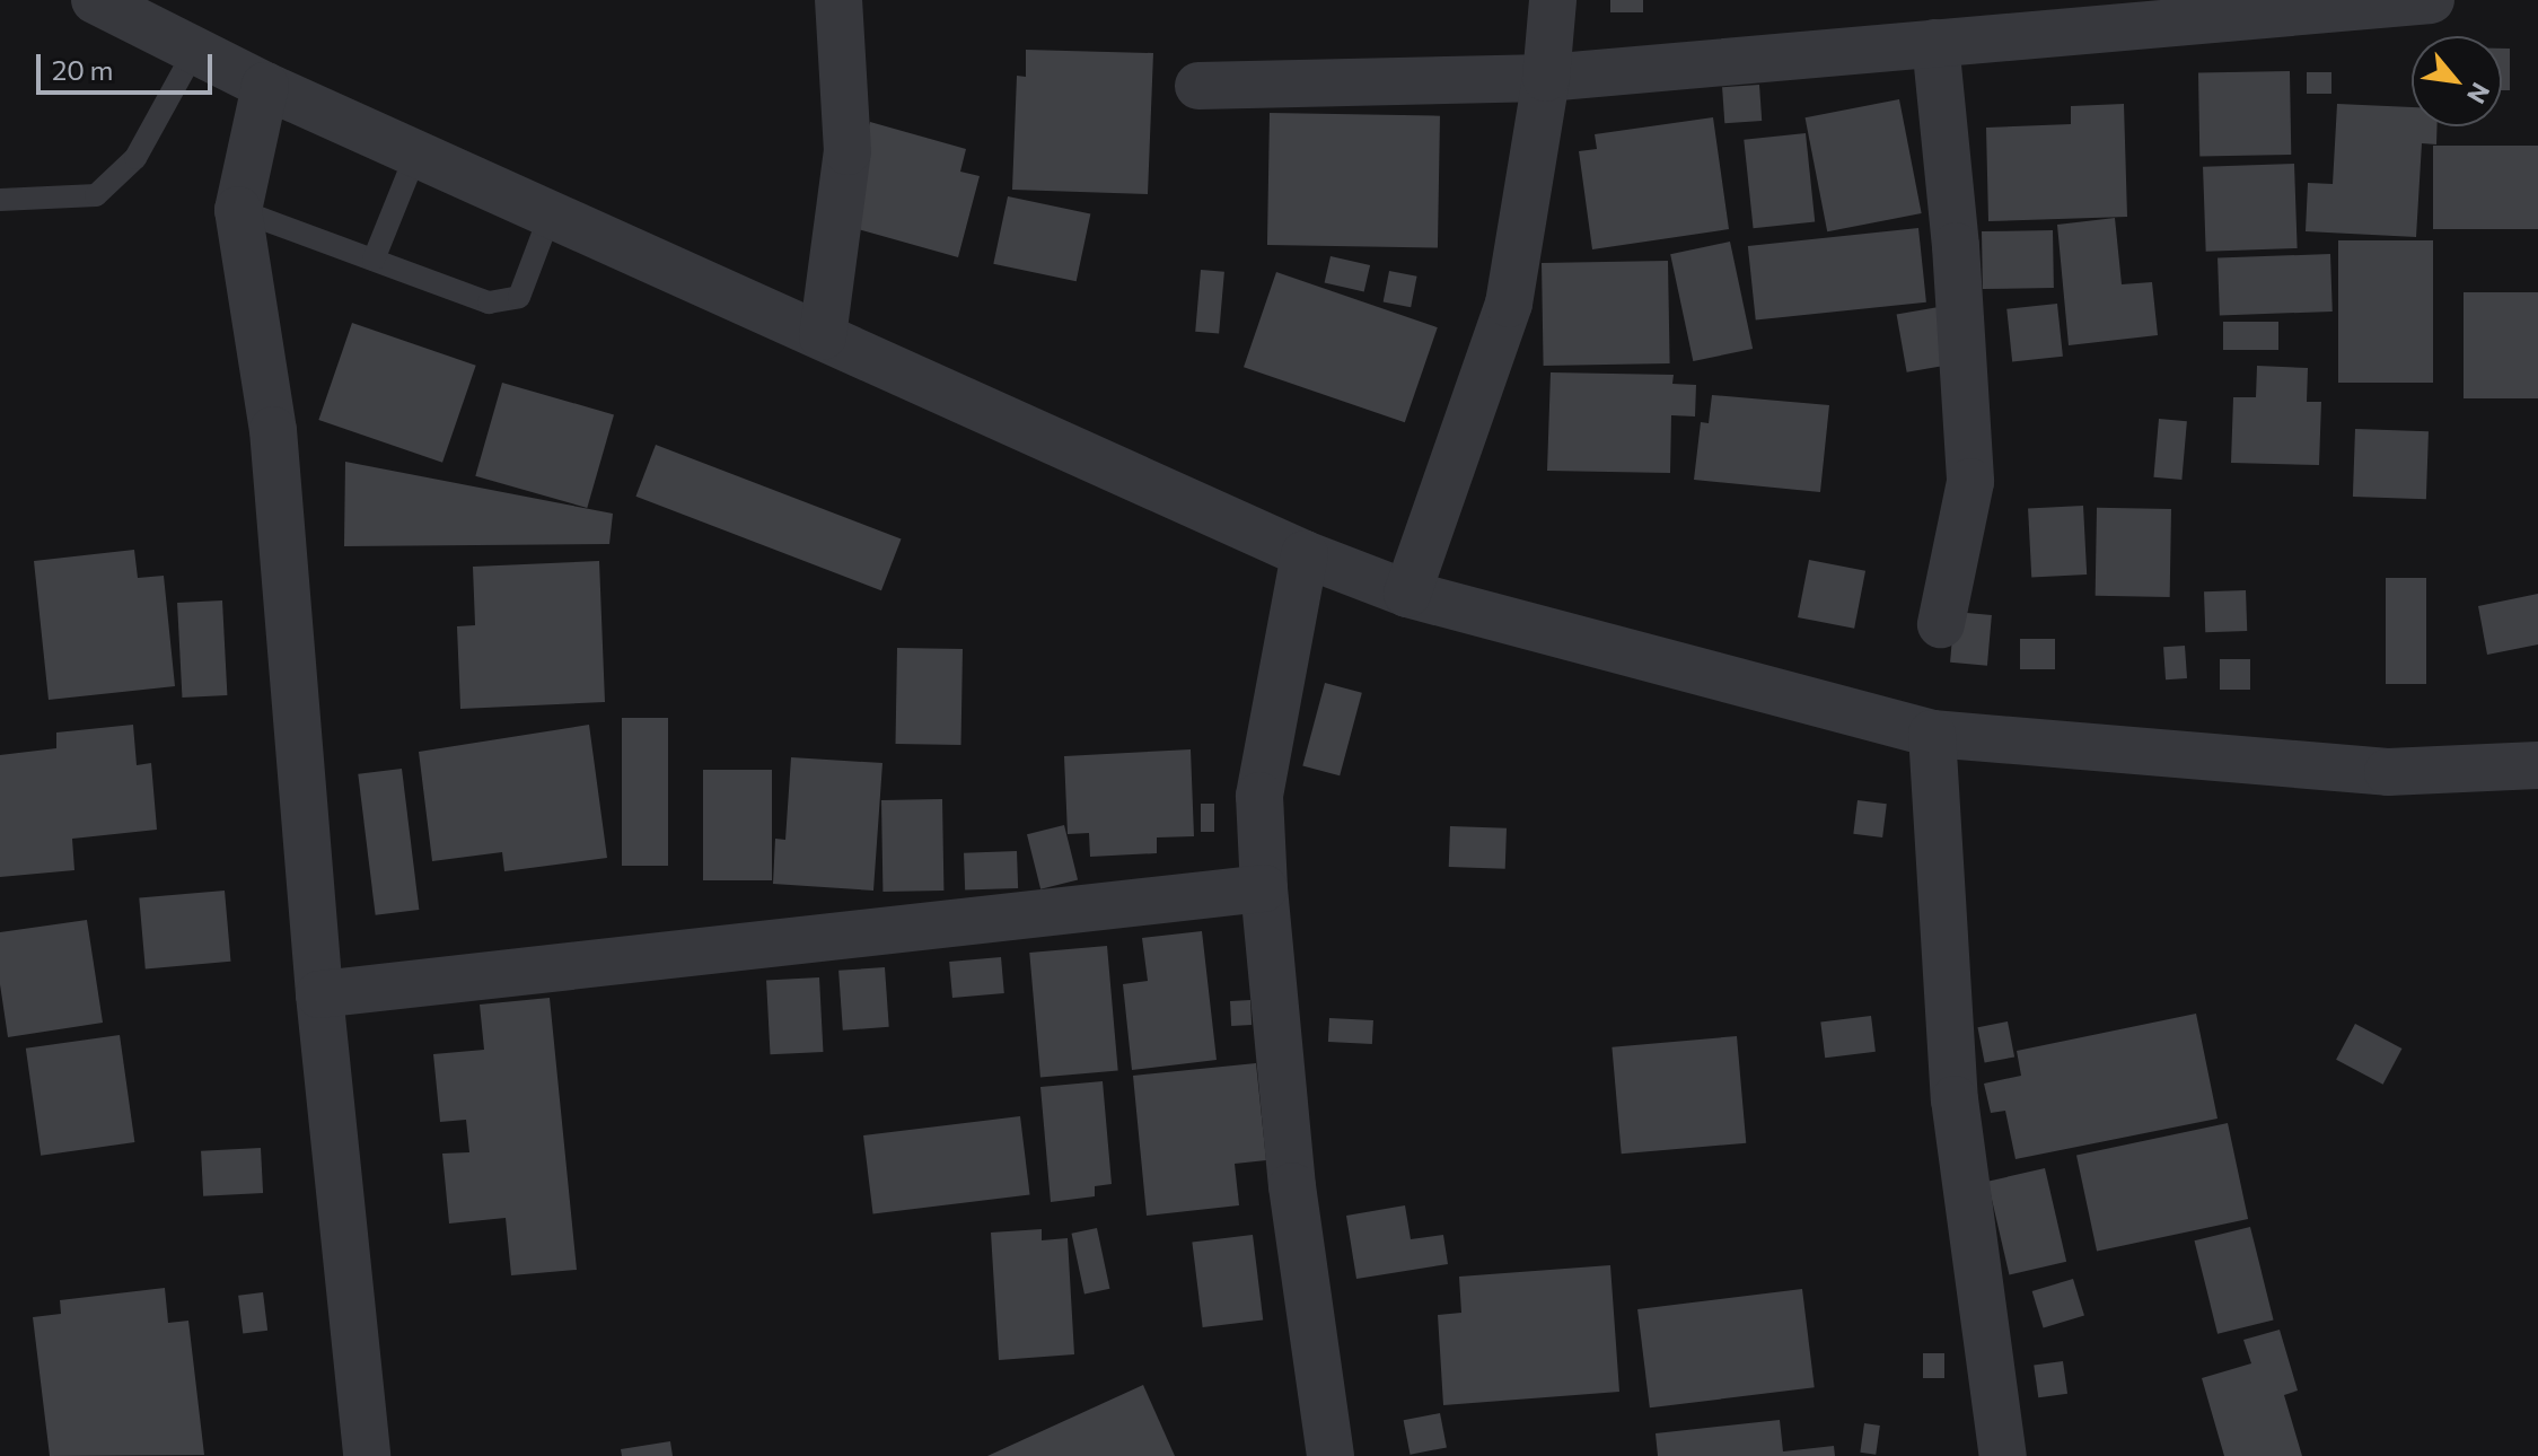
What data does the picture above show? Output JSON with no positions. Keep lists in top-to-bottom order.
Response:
{
  "scale_bar": "20 m",
  "north": "bottom right"
}
